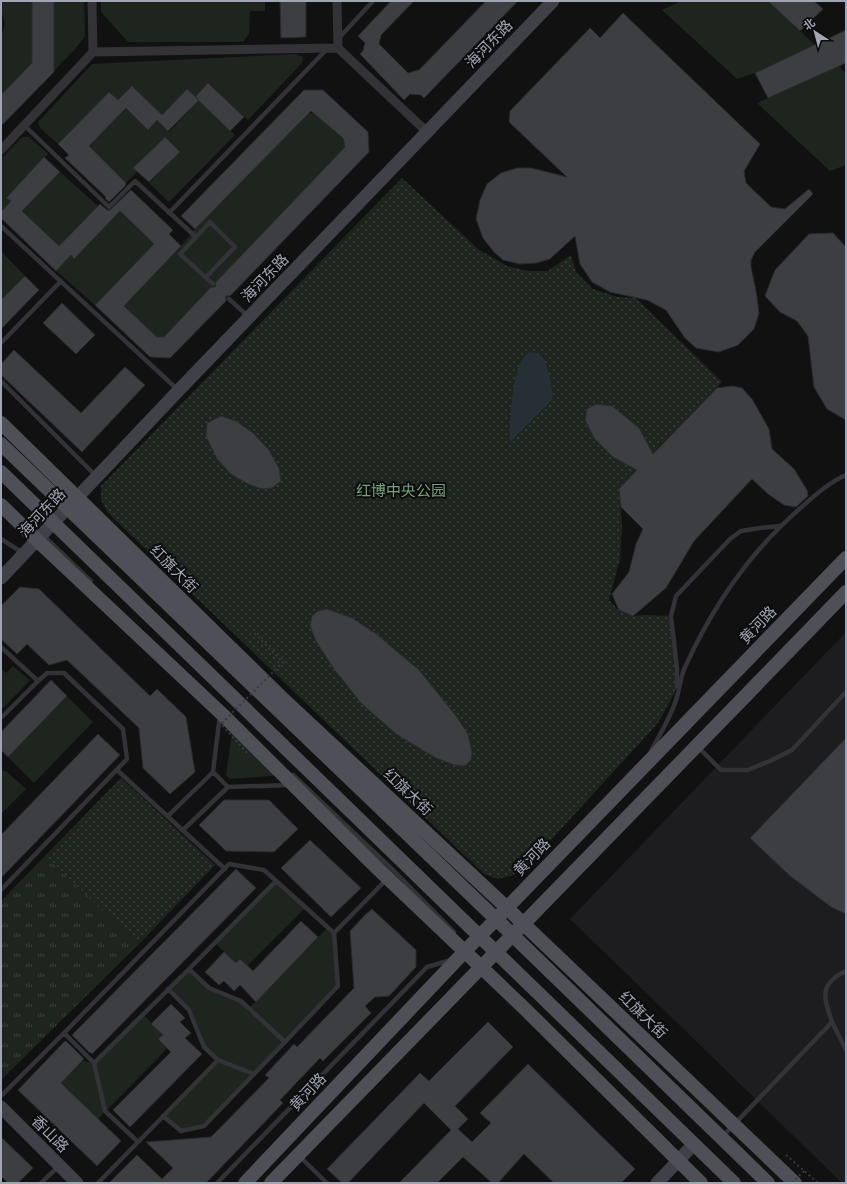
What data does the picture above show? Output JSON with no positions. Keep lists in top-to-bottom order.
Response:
{
  "streets": {
    "main road": ["红旗大街", "黄河路"],
    "street": ["海河东路", "香山路"]
  },
  "crossings": [
    ["海河东路", "红旗大街"],
    ["红旗大街", "黄河路"]
  ],
  "parks": ["红博中央公园"],
  "north": "top left"
}
